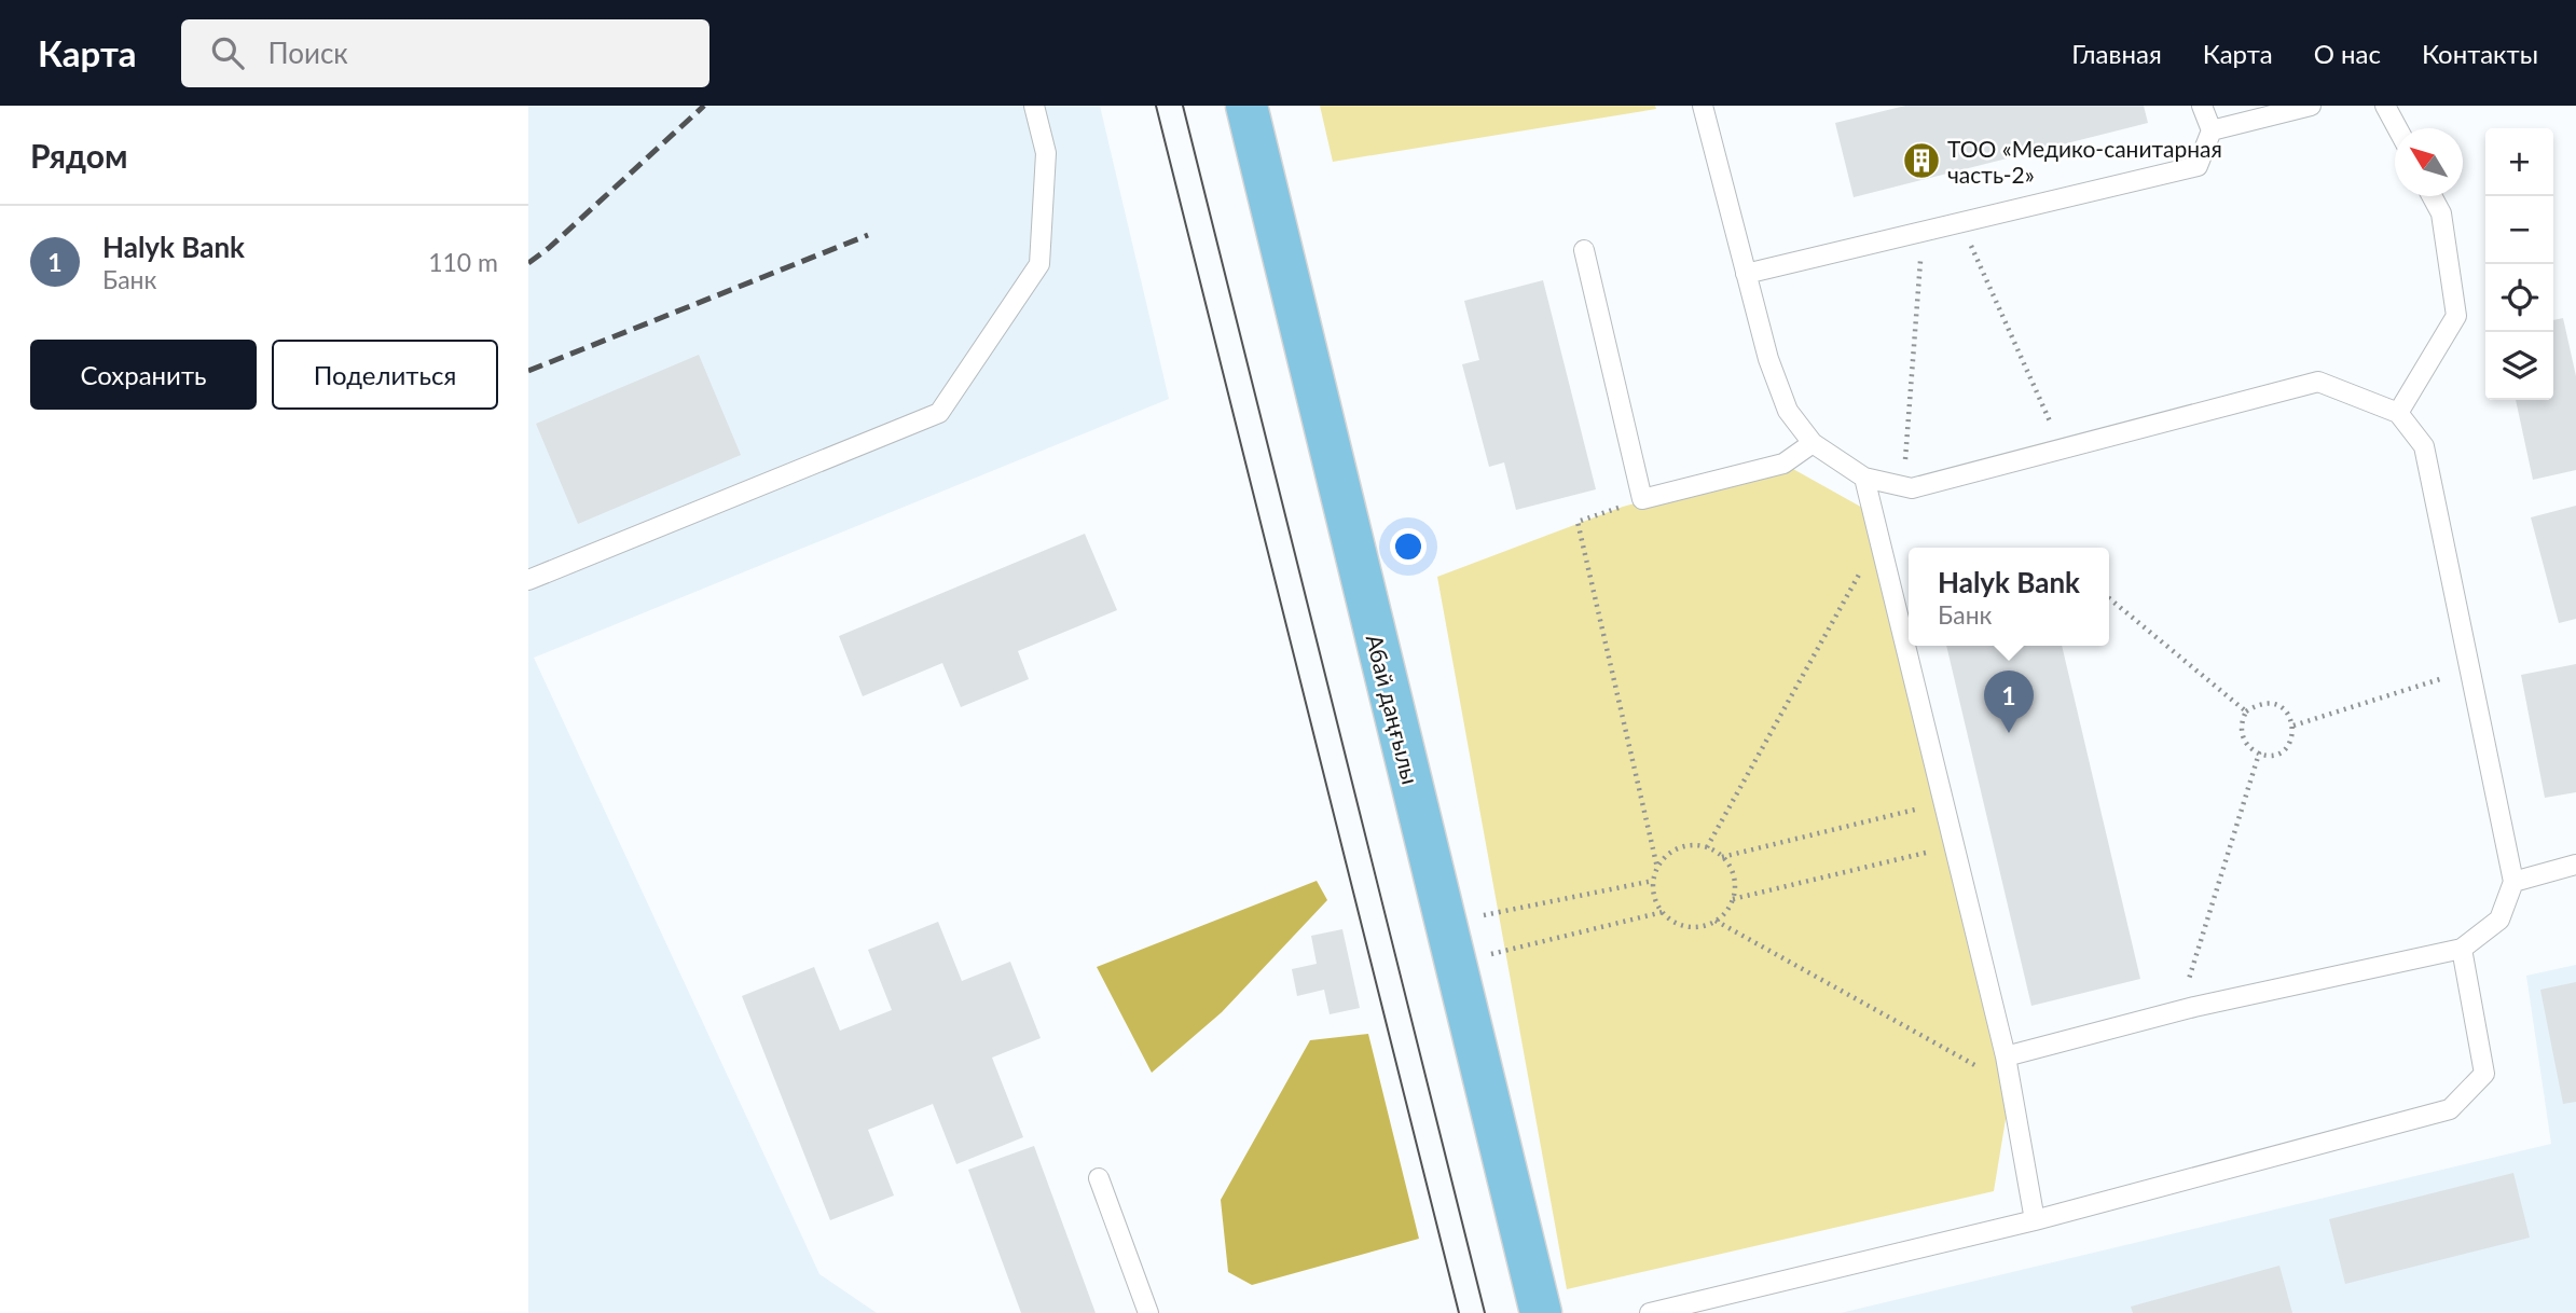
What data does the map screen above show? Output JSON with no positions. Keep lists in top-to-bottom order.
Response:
{
  "streets": {
    "main road": ["Абай даңғылы"]
  },
  "places": {
    "building": ["ТОО «Медико-санитарная часть-2»"]
  },
  "north": "top left",
  "page": {
    "header": "Карта",
    "search": "Поиск",
    "nav": [
      "Главная",
      "Карта",
      "О нас",
      "Контакты"
    ],
    "heading": "Рядом",
    "map_buttons": ["+", "−"],
    "list": [
      {
        "mark": "1",
        "name": "Halyk Bank",
        "note": "Банк",
        "value": "110 m"
      }
    ],
    "buttons": ["Сохранить", "Поделиться"],
    "popup": ["Halyk Bank", "Банк"],
    "pins": "1"
  }
}
